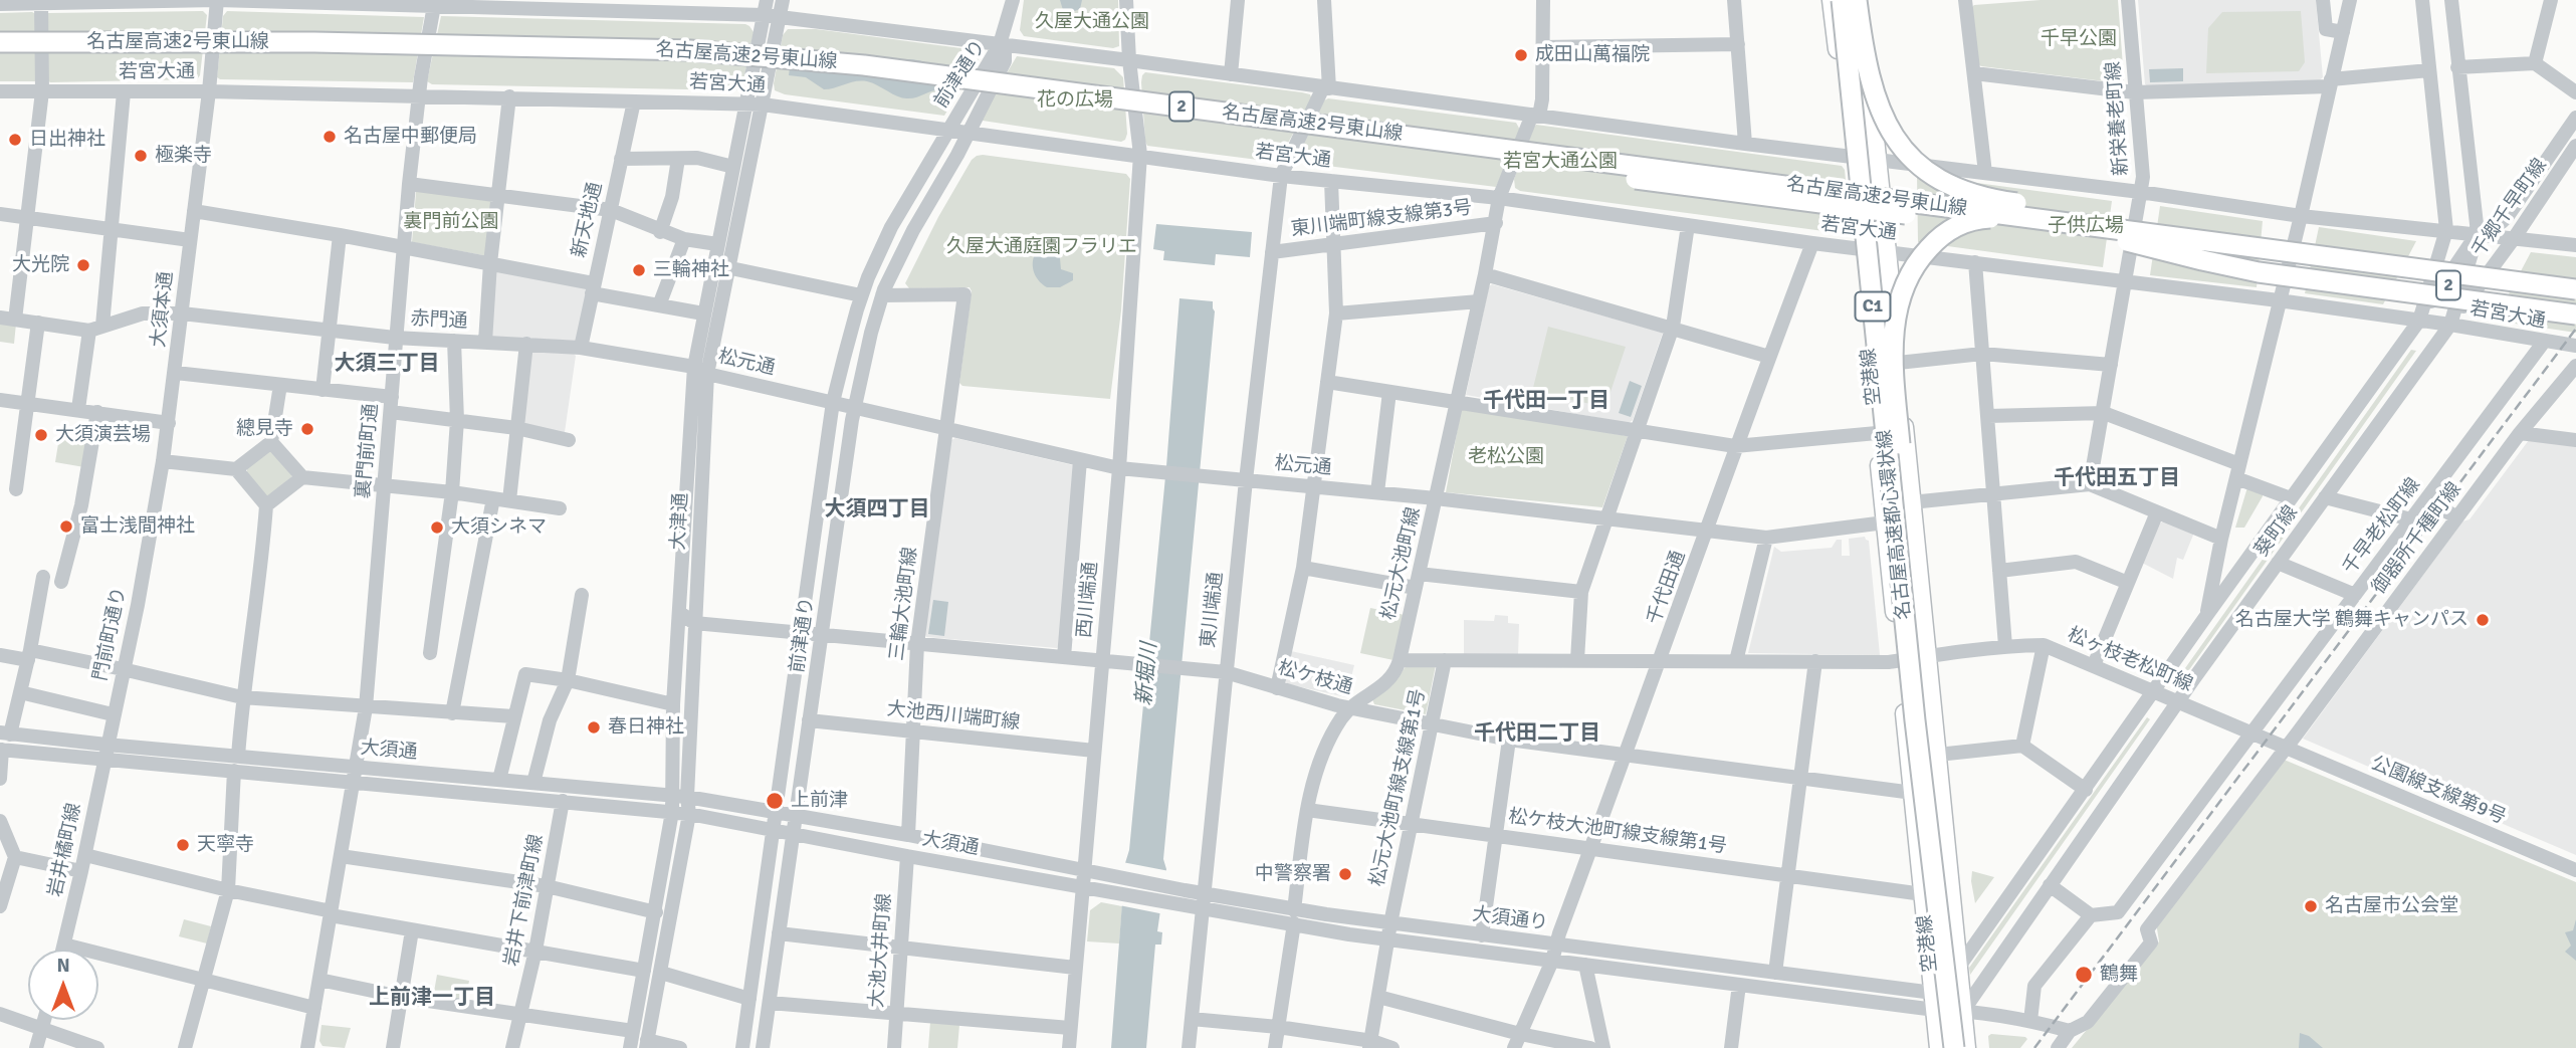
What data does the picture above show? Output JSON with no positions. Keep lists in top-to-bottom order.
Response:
{
  "streets": {
    "highway": [
      "名古屋高速2号東山線",
      "2",
      "C1",
      "名古屋高速都心環状線"
    ],
    "main road": ["空港線"],
    "street": [
      "若宮大通",
      "前津通り",
      "新栄養老町線",
      "千郷千早町線",
      "東川端町線支線第3号",
      "新天地通",
      "大須本通",
      "赤門通",
      "松元通",
      "裏門前町通",
      "大津通",
      "千早老松町線",
      "葵町線",
      "御器所千種町線",
      "松元大池町線",
      "千代田通",
      "西川端通",
      "三輪大池町線",
      "東川端通",
      "門前町通り",
      "松ヶ枝老松町線",
      "松ケ枝通",
      "大池西川端町線",
      "大須通",
      "松元大池町線支線第1号",
      "公園線支線第9号",
      "松ケ枝大池町線支線第1号",
      "岩井橘町線",
      "岩井下前津町線",
      "大須通り",
      "大池大井町線"
    ]
  },
  "crossings": [
    ["若宮大通", "前津通り"],
    ["若宮大通", "新栄養老町線"],
    ["若宮大通", "千郷千早町線"],
    ["若宮大通", "新天地通"],
    ["若宮大通", "大須本通"],
    ["若宮大通", "空港線"],
    ["若宮大通", "裏門前町通"],
    ["若宮大通", "大津通"],
    ["若宮大通", "千早老松町線"],
    ["若宮大通", "葵町線"],
    ["若宮大通", "松元大池町線"],
    ["若宮大通", "千代田通"],
    ["若宮大通", "西川端通"],
    ["若宮大通", "東川端通"],
    ["前津通り", "松元通"],
    ["前津通り", "三輪大池町線"],
    ["前津通り", "松ケ枝通"],
    ["前津通り", "大池西川端町線"],
    ["前津通り", "大須通"],
    ["千郷千早町線", "葵町線"],
    ["東川端町線支線第3号", "松元大池町線"],
    ["東川端町線支線第3号", "東川端通"],
    ["新天地通", "赤門通"],
    ["大須本通", "赤門通"],
    ["大須本通", "門前町通り"],
    ["赤門通", "松元通"],
    ["赤門通", "裏門前町通"],
    ["赤門通", "大津通"],
    ["松元通", "空港線"],
    ["松元通", "大津通"],
    ["松元通", "松元大池町線"],
    ["松元通", "千代田通"],
    ["松元通", "西川端通"],
    ["松元通", "三輪大池町線"],
    ["松元通", "東川端通"],
    ["空港線", "葵町線"],
    ["空港線", "松ヶ枝老松町線"],
    ["空港線", "松ケ枝通"],
    ["空港線", "松ケ枝大池町線支線第1号"],
    ["空港線", "大須通り"],
    ["裏門前町通", "大須通"],
    ["大津通", "松ケ枝通"],
    ["大津通", "大須通"],
    ["千早老松町線", "松ヶ枝老松町線"],
    ["葵町線", "松ヶ枝老松町線"],
    ["葵町線", "大須通り"],
    ["御器所千種町線", "松ヶ枝老松町線"],
    ["御器所千種町線", "公園線支線第9号"],
    ["松元大池町線", "松ヶ枝老松町線"],
    ["松元大池町線", "松ケ枝通"],
    ["松元大池町線", "松ケ枝大池町線支線第1号"],
    ["松元大池町線", "大須通り"],
    ["千代田通", "松ヶ枝老松町線"],
    ["千代田通", "松ケ枝通"],
    ["千代田通", "松ケ枝大池町線支線第1号"],
    ["千代田通", "大須通り"],
    ["西川端通", "松ケ枝通"],
    ["西川端通", "大池西川端町線"],
    ["西川端通", "大須通"],
    ["西川端通", "大須通り"],
    ["三輪大池町線", "松ケ枝通"],
    ["三輪大池町線", "大池西川端町線"],
    ["三輪大池町線", "大須通"],
    ["東川端通", "松ケ枝通"],
    ["東川端通", "大須通り"],
    ["門前町通り", "大須通"],
    ["門前町通り", "岩井橘町線"],
    ["松ヶ枝老松町線", "松元大池町線支線第1号"],
    ["松ヶ枝老松町線", "公園線支線第9号"],
    ["松ケ枝通", "松元大池町線支線第1号"],
    ["大須通", "岩井橘町線"],
    ["大須通", "岩井下前津町線"],
    ["大須通", "大須通り"],
    ["大須通", "大池大井町線"],
    ["松元大池町線支線第1号", "松ケ枝大池町線支線第1号"],
    ["松元大池町線支線第1号", "大須通り"]
  ],
  "districts": [
    "大須三丁目",
    "千代田一丁目",
    "千代田五丁目",
    "大須四丁目",
    "千代田二丁目",
    "上前津一丁目"
  ],
  "water": ["新堀川"],
  "parks": [
    "久屋大通公園",
    "千早公園",
    "花の広場",
    "若宮大通公園",
    "裏門前公園",
    "子供広場",
    "久屋大通庭園フラリエ",
    "老松公園"
  ],
  "places": [
    "成田山萬福院",
    "名古屋中郵便局",
    "日出神社",
    "極楽寺",
    "大光院",
    "三輪神社",
    "總見寺",
    "大須演芸場",
    "富士浅間神社",
    "大須シネマ",
    "名古屋大学 鶴舞キャンパス",
    "春日神社",
    "上前津",
    "天寧寺",
    "中警察署",
    "名古屋市公会堂",
    "鶴舞"
  ],
  "north": "top"
}
